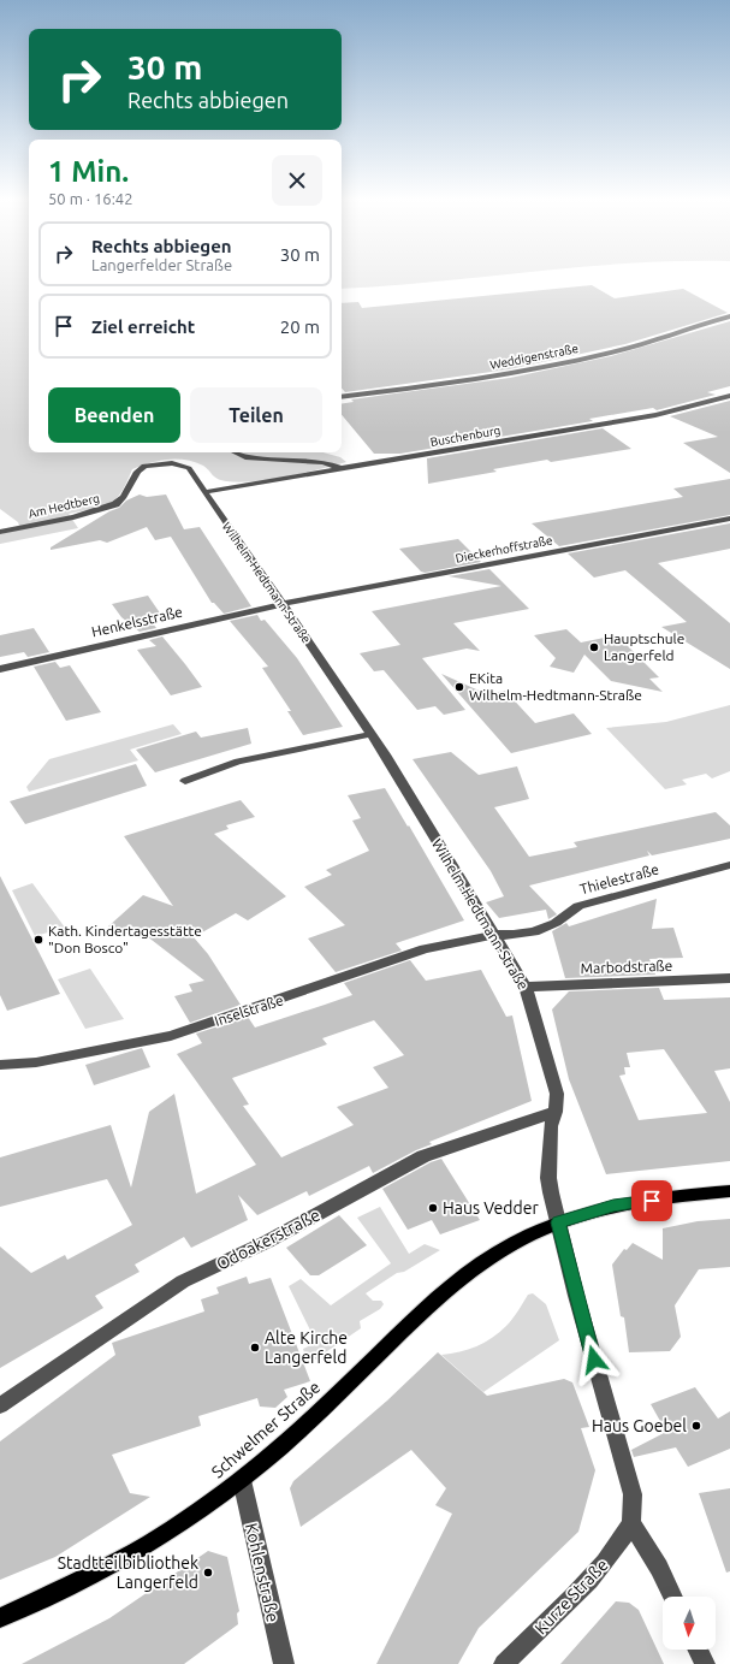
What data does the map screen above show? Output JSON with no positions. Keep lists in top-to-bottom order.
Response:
{
  "streets": {
    "main road": ["Schwelmer Straße"],
    "street": [
      "Weddigenstraße",
      "Buschenburg",
      "Am Hedtberg",
      "Dieckerhoffstraße",
      "Wilhelm-Hedtmann-Straße",
      "Henkelsstraße",
      "Thielestraße",
      "Marbodstraße",
      "Inselstraße",
      "Odoakerstraße",
      "Kohlenstraße",
      "Kurze Straße"
    ]
  },
  "crossings": [
    ["Buschenburg", "Wilhelm-Hedtmann-Straße"],
    ["Am Hedtberg", "Wilhelm-Hedtmann-Straße"],
    ["Dieckerhoffstraße", "Wilhelm-Hedtmann-Straße"],
    ["Dieckerhoffstraße", "Henkelsstraße"],
    ["Wilhelm-Hedtmann-Straße", "Henkelsstraße"],
    ["Wilhelm-Hedtmann-Straße", "Thielestraße"],
    ["Wilhelm-Hedtmann-Straße", "Marbodstraße"],
    ["Wilhelm-Hedtmann-Straße", "Inselstraße"],
    ["Wilhelm-Hedtmann-Straße", "Odoakerstraße"],
    ["Wilhelm-Hedtmann-Straße", "Schwelmer Straße"],
    ["Wilhelm-Hedtmann-Straße", "Kurze Straße"],
    ["Thielestraße", "Inselstraße"],
    ["Schwelmer Straße", "Kohlenstraße"]
  ],
  "places": [
    "Hauptschule Langerfeld",
    "EKita Wilhelm-Hedtmann-Straße",
    "Kath. Kindertagesstätte \"Don Bosco\"",
    "Haus Vedder",
    "Alte Kirche Langerfeld",
    "Haus Goebel",
    "Stadtteilbibliothek Langerfeld"
  ],
  "north": "bottom",
  "page": {
    "turn": ["30 m", "Rechts abbiegen"],
    "heading": ["1 Min.", "50 m · 16:42"],
    "list": [
      {
        "name": "Rechts abbiegen",
        "note": "Langerfelder Straße",
        "value": "30 m"
      },
      {
        "name": "Ziel erreicht",
        "value": "20 m"
      }
    ],
    "buttons": ["Beenden", "Teilen"]
  }
}
